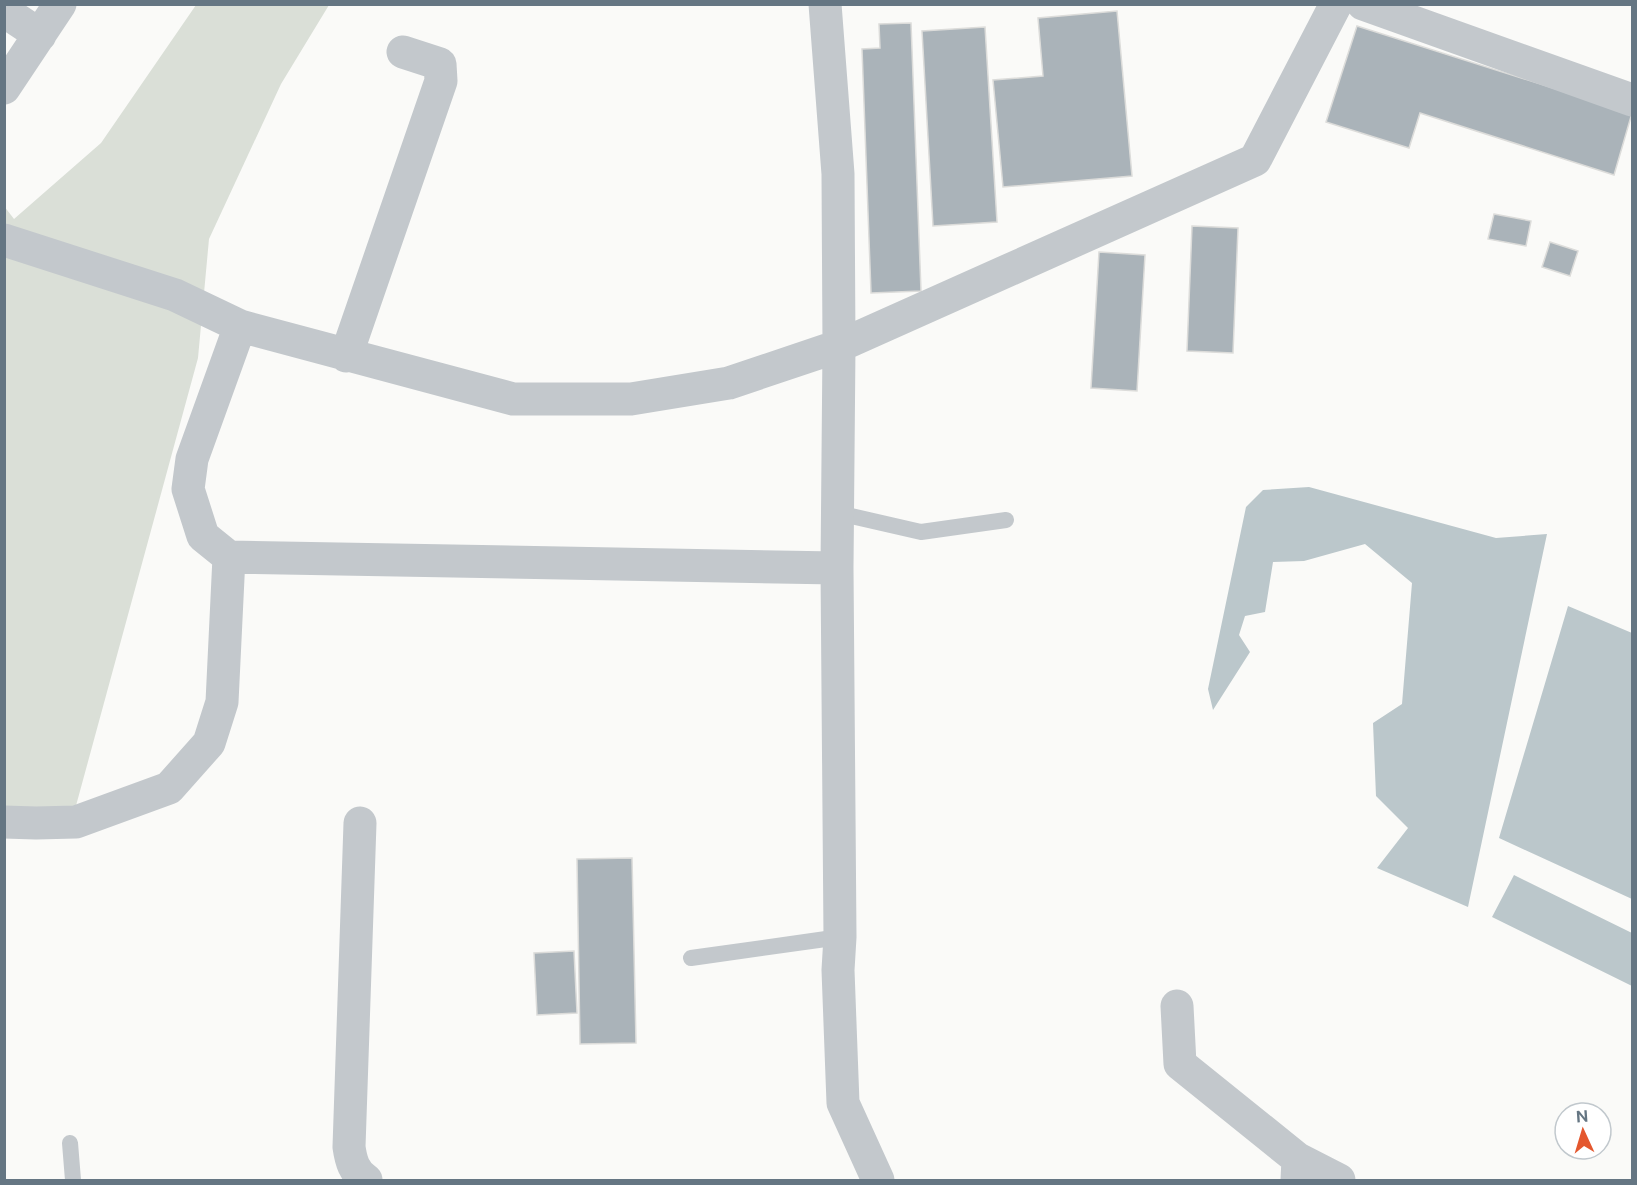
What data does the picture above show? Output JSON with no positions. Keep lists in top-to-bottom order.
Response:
{
  "north": "top"
}
